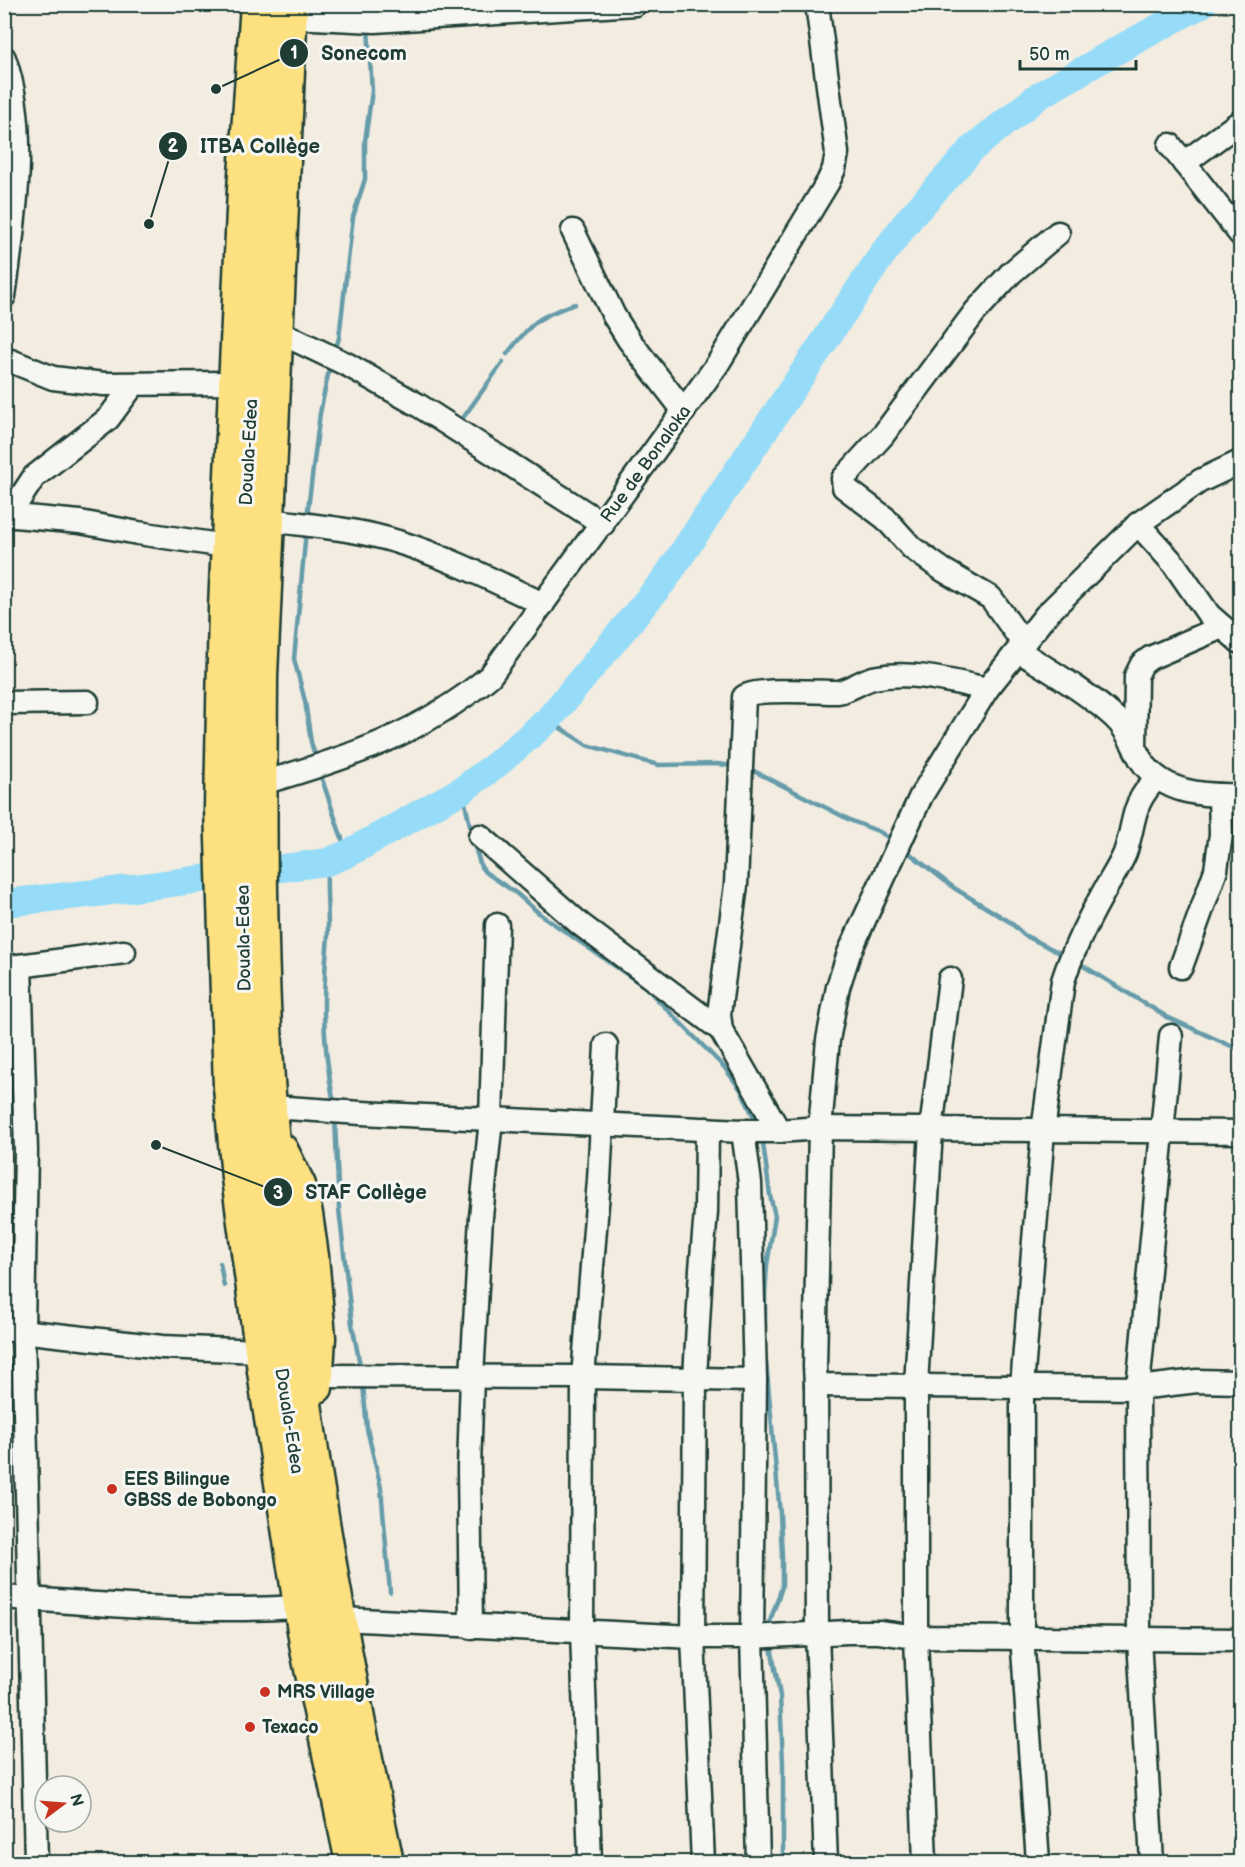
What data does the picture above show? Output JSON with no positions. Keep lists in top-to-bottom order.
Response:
{
  "streets": {
    "highway": ["Douala-Edea"],
    "street": ["Rue de Bonaloka"]
  },
  "crossings": [
    ["Douala-Edea", "Rue de Bonaloka"]
  ],
  "places": [
    "Sonecom",
    "ITBA Collège",
    "STAF Collège",
    "EES Bilingue GBSS de Bobongo",
    "MRS Village",
    "Texaco"
  ],
  "scale_bar": "50 m",
  "north": "right"
}
